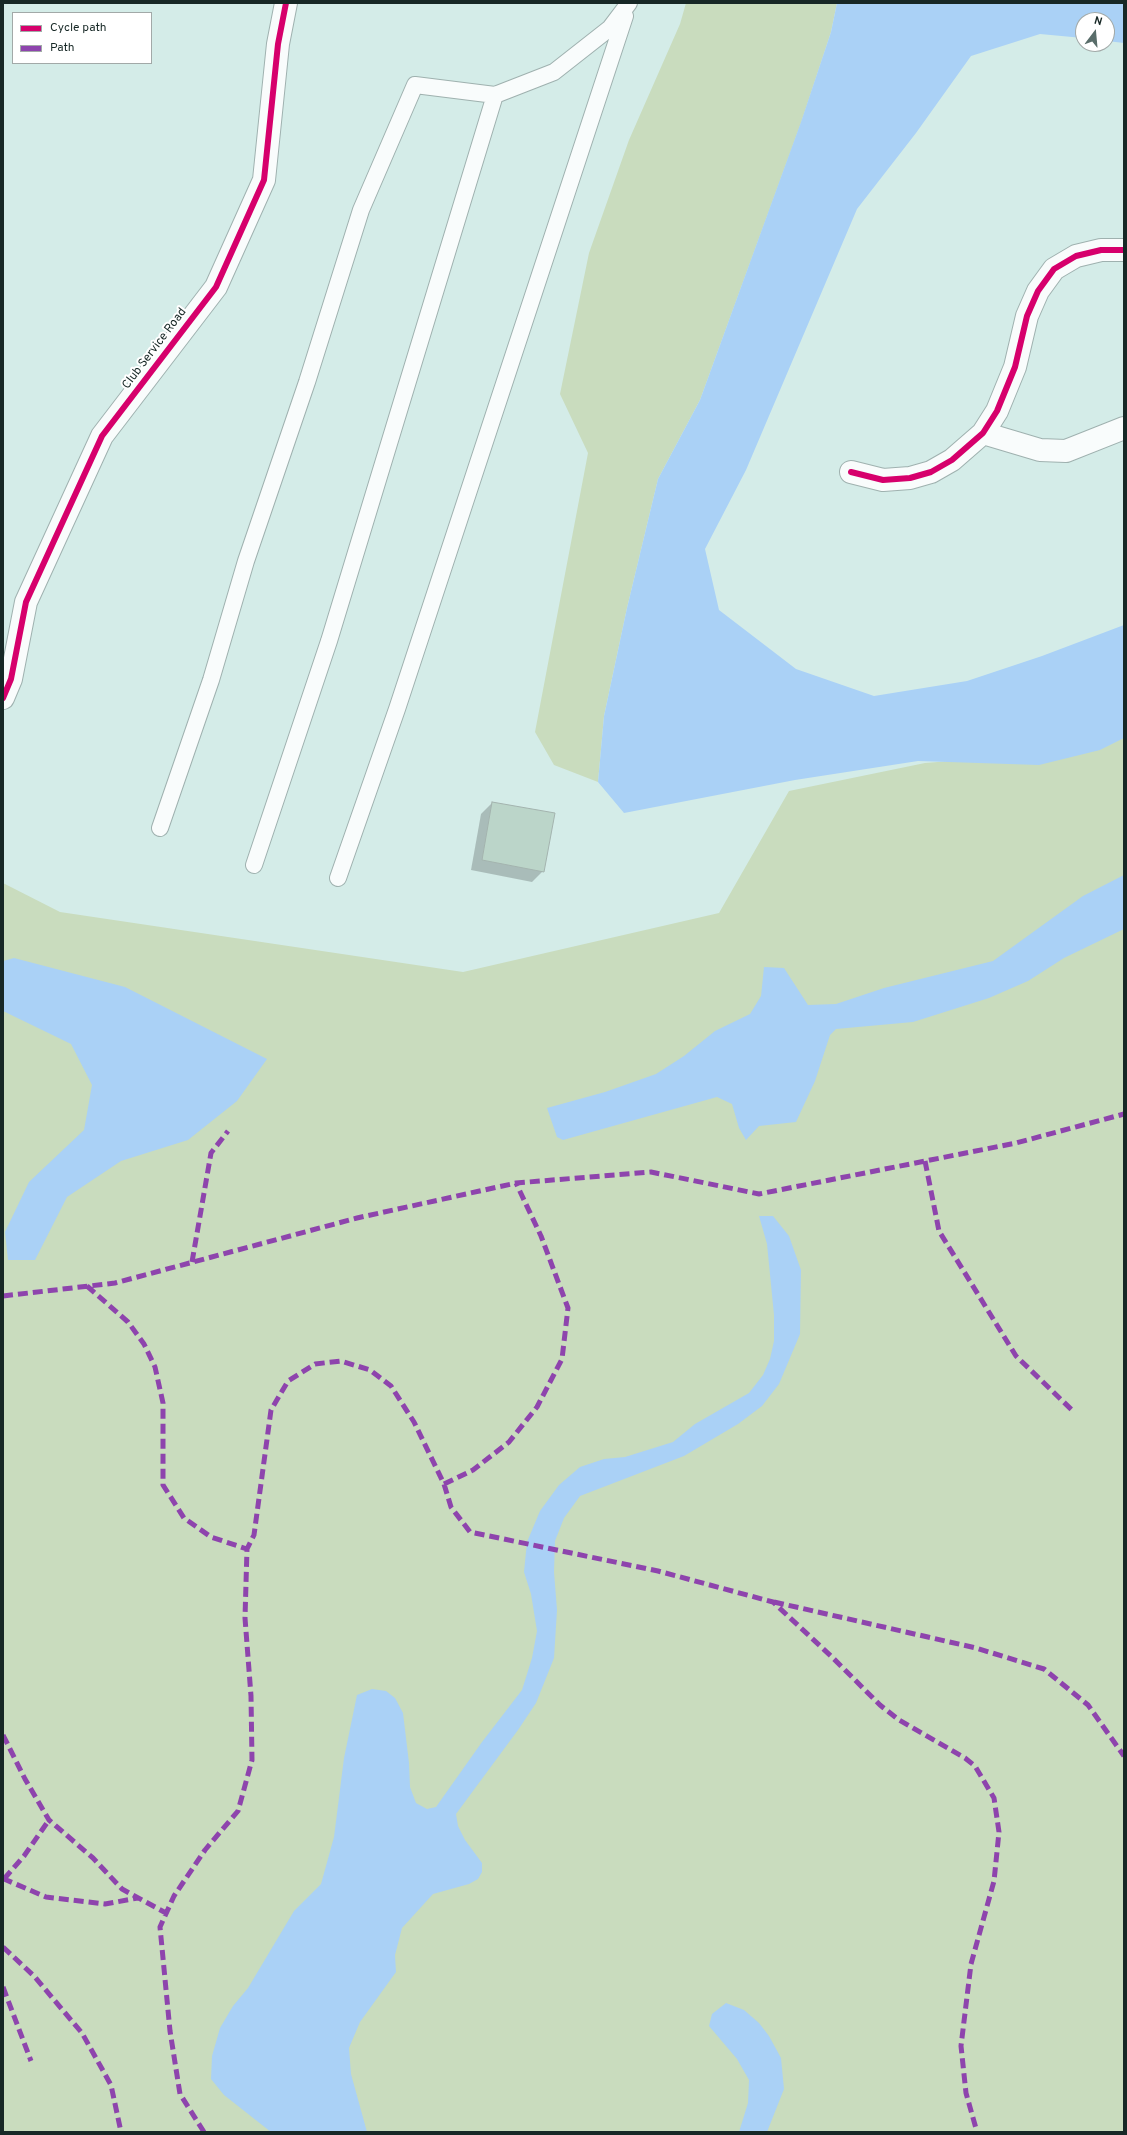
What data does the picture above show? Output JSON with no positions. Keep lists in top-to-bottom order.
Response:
{
  "streets": {
    "street": ["Club Service Road"]
  },
  "legend": ["Cycle path", "Path"],
  "north": "top"
}
